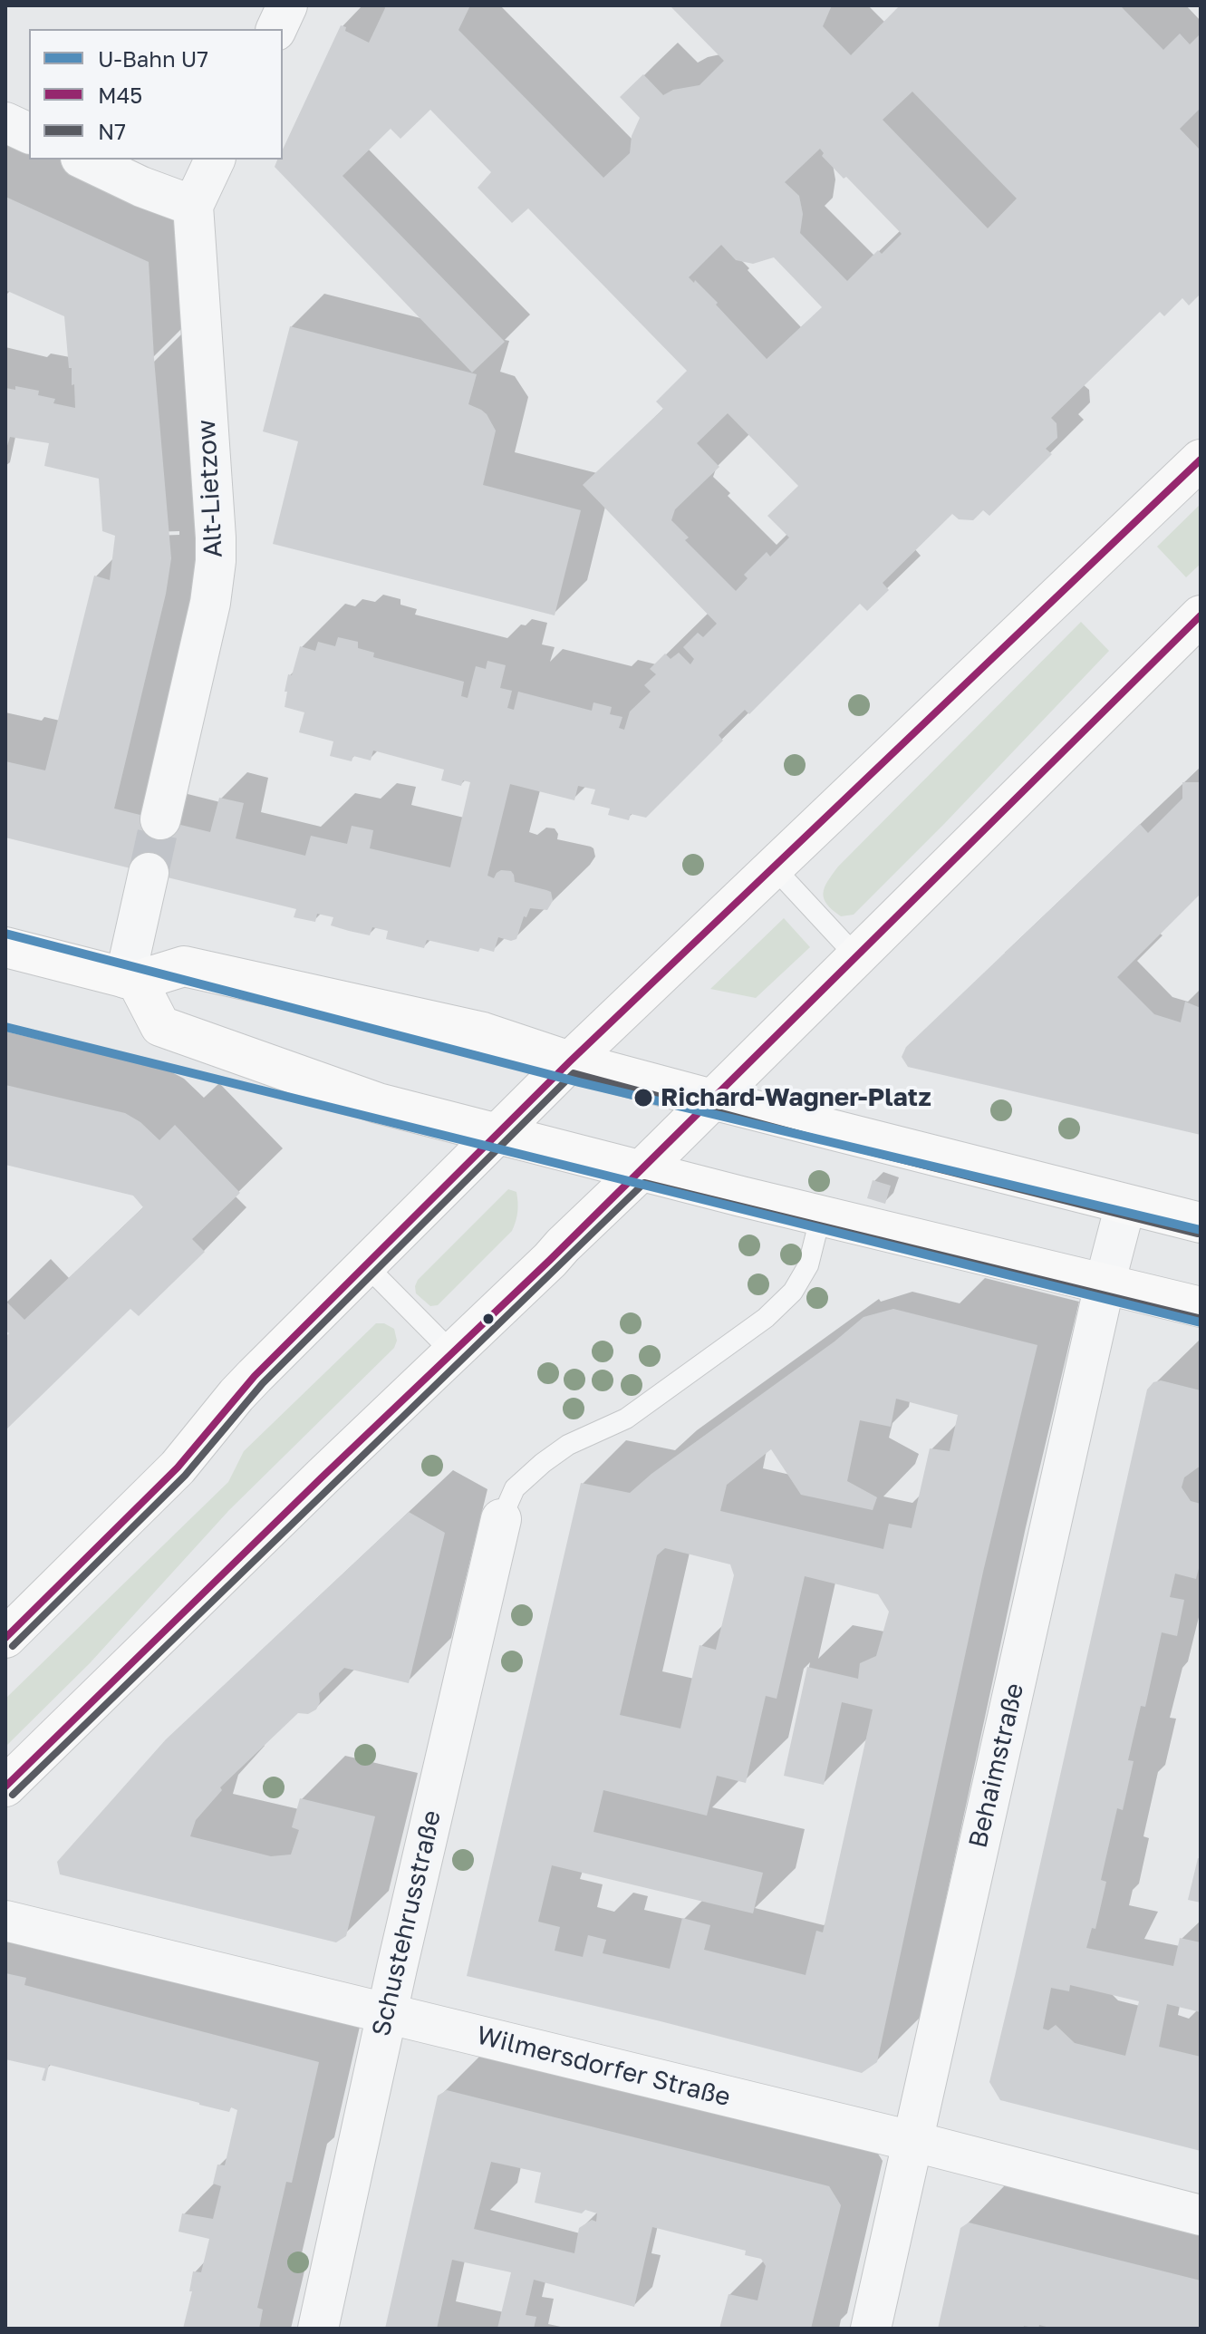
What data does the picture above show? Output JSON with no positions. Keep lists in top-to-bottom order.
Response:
{
  "streets": {
    "street": [
      "Alt-Lietzow",
      "Behaimstraße",
      "Schustehrusstraße",
      "Wilmersdorfer Straße"
    ]
  },
  "crossings": [
    ["Behaimstraße", "Wilmersdorfer Straße"],
    ["Schustehrusstraße", "Wilmersdorfer Straße"]
  ],
  "places": ["Richard-Wagner-Platz"],
  "lines": ["transit line M45", "metro line U7", "transit line N7"],
  "legend": ["U-Bahn U7", "M45", "N7"]
}
